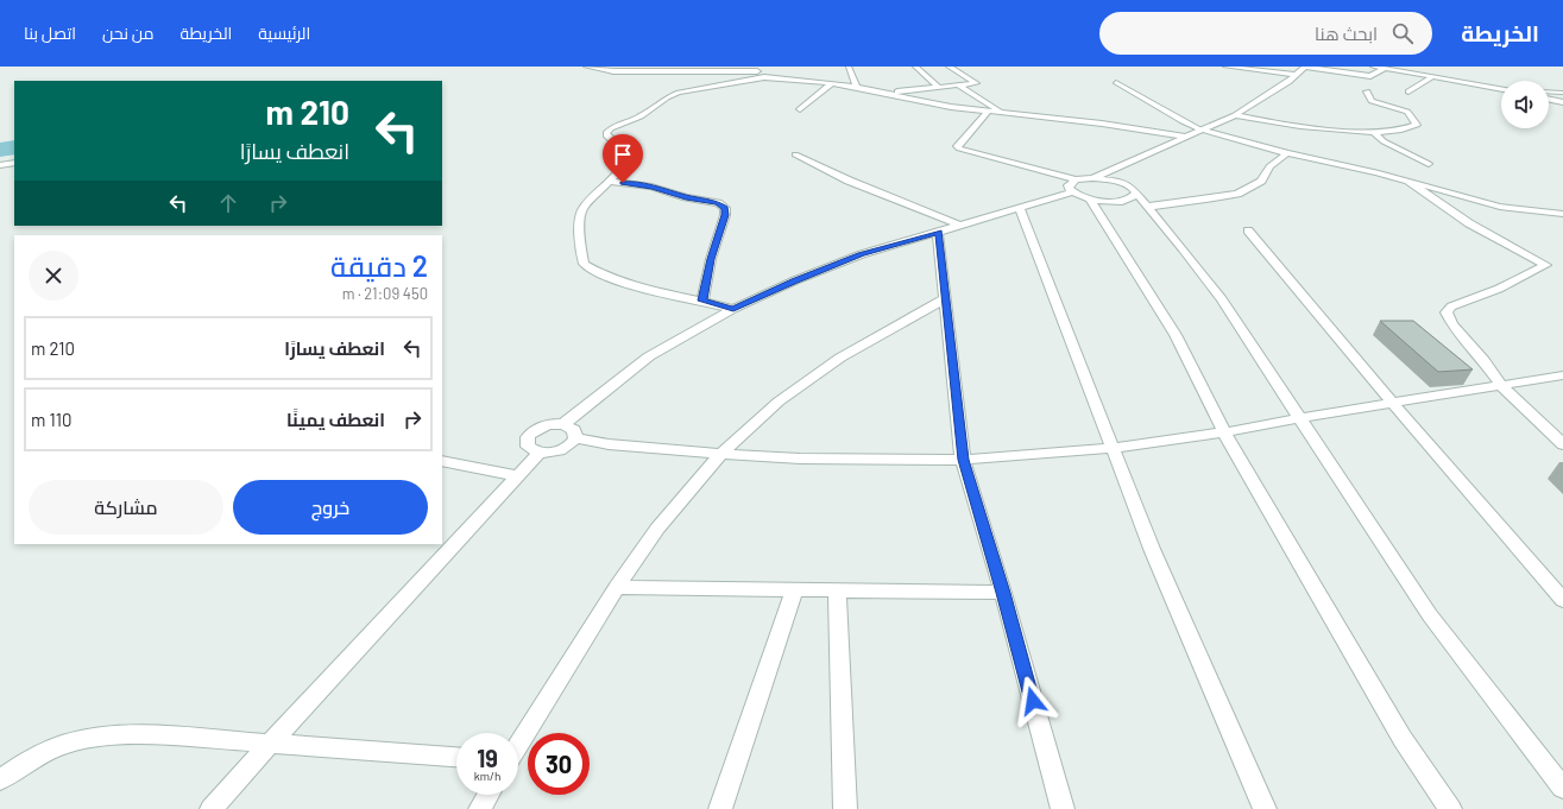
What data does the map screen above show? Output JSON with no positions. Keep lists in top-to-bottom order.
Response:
{
  "page": {
    "header": "الخريطة",
    "search": "ابحث هنا",
    "nav": [
      "الرئيسية",
      "الخريطة",
      "من نحن",
      "اتصل بنا"
    ],
    "turn": ["210 m", "انعطف يسارًا"],
    "heading": ["2 دقيقة", "450 m · 21:09"],
    "list": [
      {
        "name": "انعطف يسارًا",
        "value": "210 m"
      },
      {
        "name": "انعطف يمينًا",
        "value": "110 m"
      }
    ],
    "buttons": ["خروج", "مشاركة"],
    "speed": "19 km/h",
    "limit": "30"
  }
}
